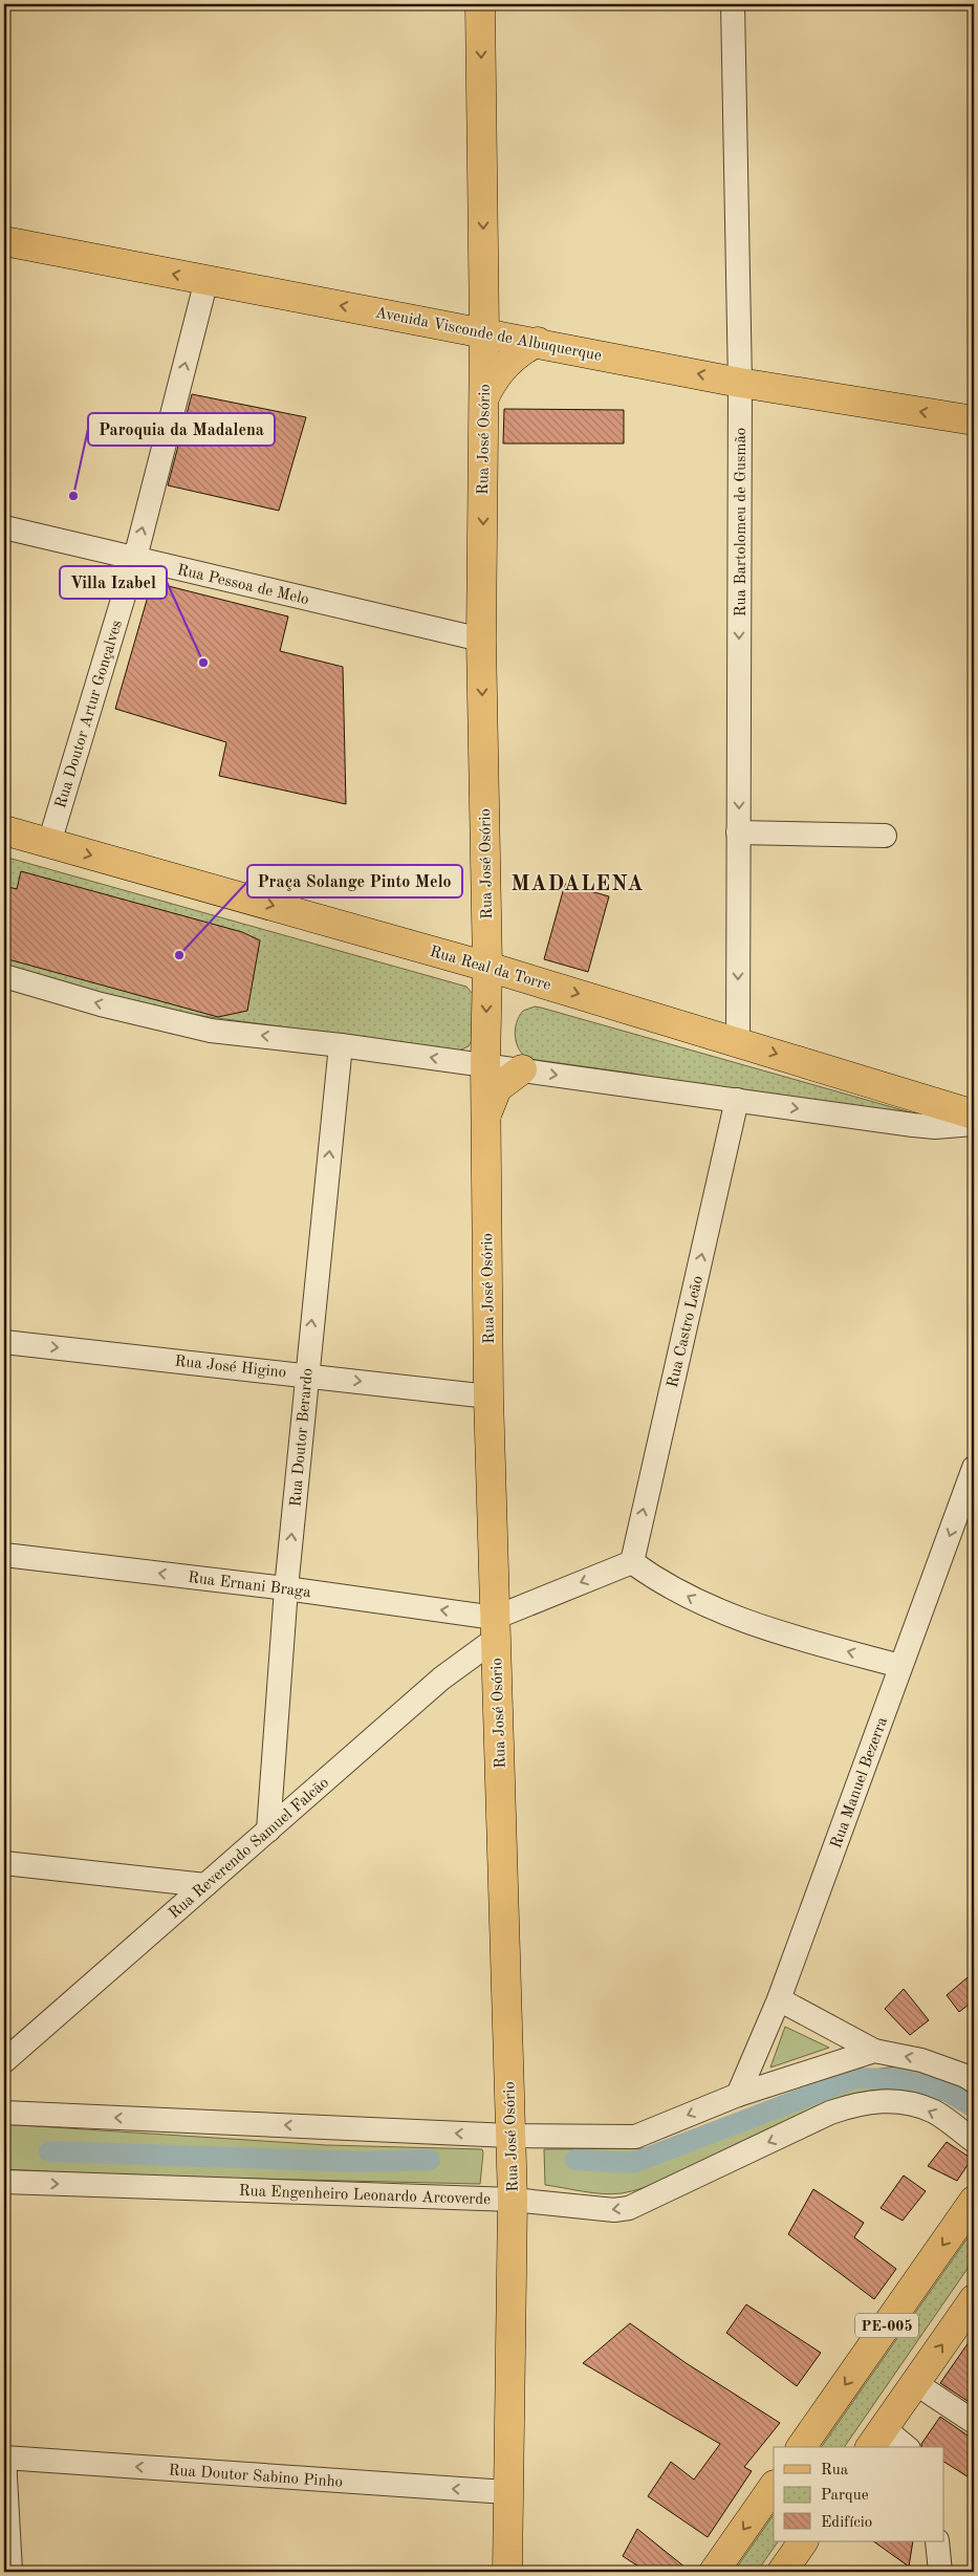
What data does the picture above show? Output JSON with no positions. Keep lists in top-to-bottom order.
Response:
{
  "streets": {
    "main road": [
      "Avenida Visconde de Albuquerque",
      "Rua José Osório",
      "Rua Real da Torre",
      "PE-005"
    ],
    "street": [
      "Rua Bartolomeu de Gusmão",
      "Rua Pessoa de Melo",
      "Rua Doutor Artur Gonçalves",
      "Rua Castro Leão",
      "Rua José Higino",
      "Rua Doutor Berardo",
      "Rua Ernani Braga",
      "Rua Manuel Bezerra",
      "Rua Reverendo Samuel Falcão",
      "Rua Engenheiro Leonardo Arcoverde",
      "Rua Doutor Sabino Pinho"
    ]
  },
  "crossings": [
    ["Avenida Visconde de Albuquerque", "Rua José Osório"],
    ["Avenida Visconde de Albuquerque", "Rua Bartolomeu de Gusmão"],
    ["Avenida Visconde de Albuquerque", "Rua Doutor Artur Gonçalves"],
    ["Rua José Osório", "Rua Pessoa de Melo"],
    ["Rua José Osório", "Rua Real da Torre"],
    ["Rua José Osório", "Rua José Higino"],
    ["Rua José Osório", "Rua Ernani Braga"],
    ["Rua José Osório", "Rua Reverendo Samuel Falcão"],
    ["Rua José Osório", "Rua Engenheiro Leonardo Arcoverde"],
    ["Rua José Osório", "Rua Doutor Sabino Pinho"],
    ["Rua Bartolomeu de Gusmão", "Rua Real da Torre"],
    ["Rua Pessoa de Melo", "Rua Doutor Artur Gonçalves"],
    ["Rua Doutor Artur Gonçalves", "Rua Real da Torre"],
    ["Rua Castro Leão", "Rua Reverendo Samuel Falcão"],
    ["Rua José Higino", "Rua Doutor Berardo"],
    ["Rua Doutor Berardo", "Rua Ernani Braga"],
    ["Rua Doutor Berardo", "Rua Reverendo Samuel Falcão"],
    ["Rua Ernani Braga", "Rua Reverendo Samuel Falcão"]
  ],
  "one_way": [
    "Avenida Visconde de Albuquerque",
    "Rua José Osório",
    "Rua Bartolomeu de Gusmão",
    "Rua Doutor Artur Gonçalves",
    "Rua Real da Torre",
    "Rua Castro Leão",
    "Rua José Higino",
    "Rua Doutor Berardo",
    "Rua Ernani Braga",
    "Rua Doutor Sabino Pinho"
  ],
  "districts": ["MADALENA"],
  "places": ["Paroquia da Madalena", "Villa Izabel", "Praça Solange Pinto Melo"],
  "legend": ["Rua", "Parque", "Edifício"]
}
